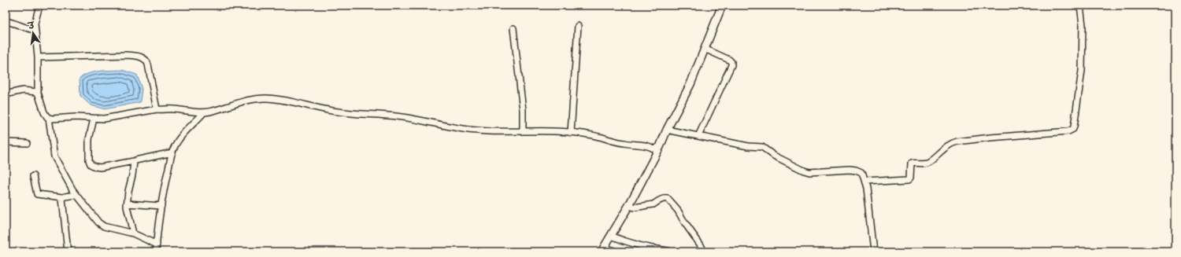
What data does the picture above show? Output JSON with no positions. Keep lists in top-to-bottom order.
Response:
{
  "north": "top"
}
